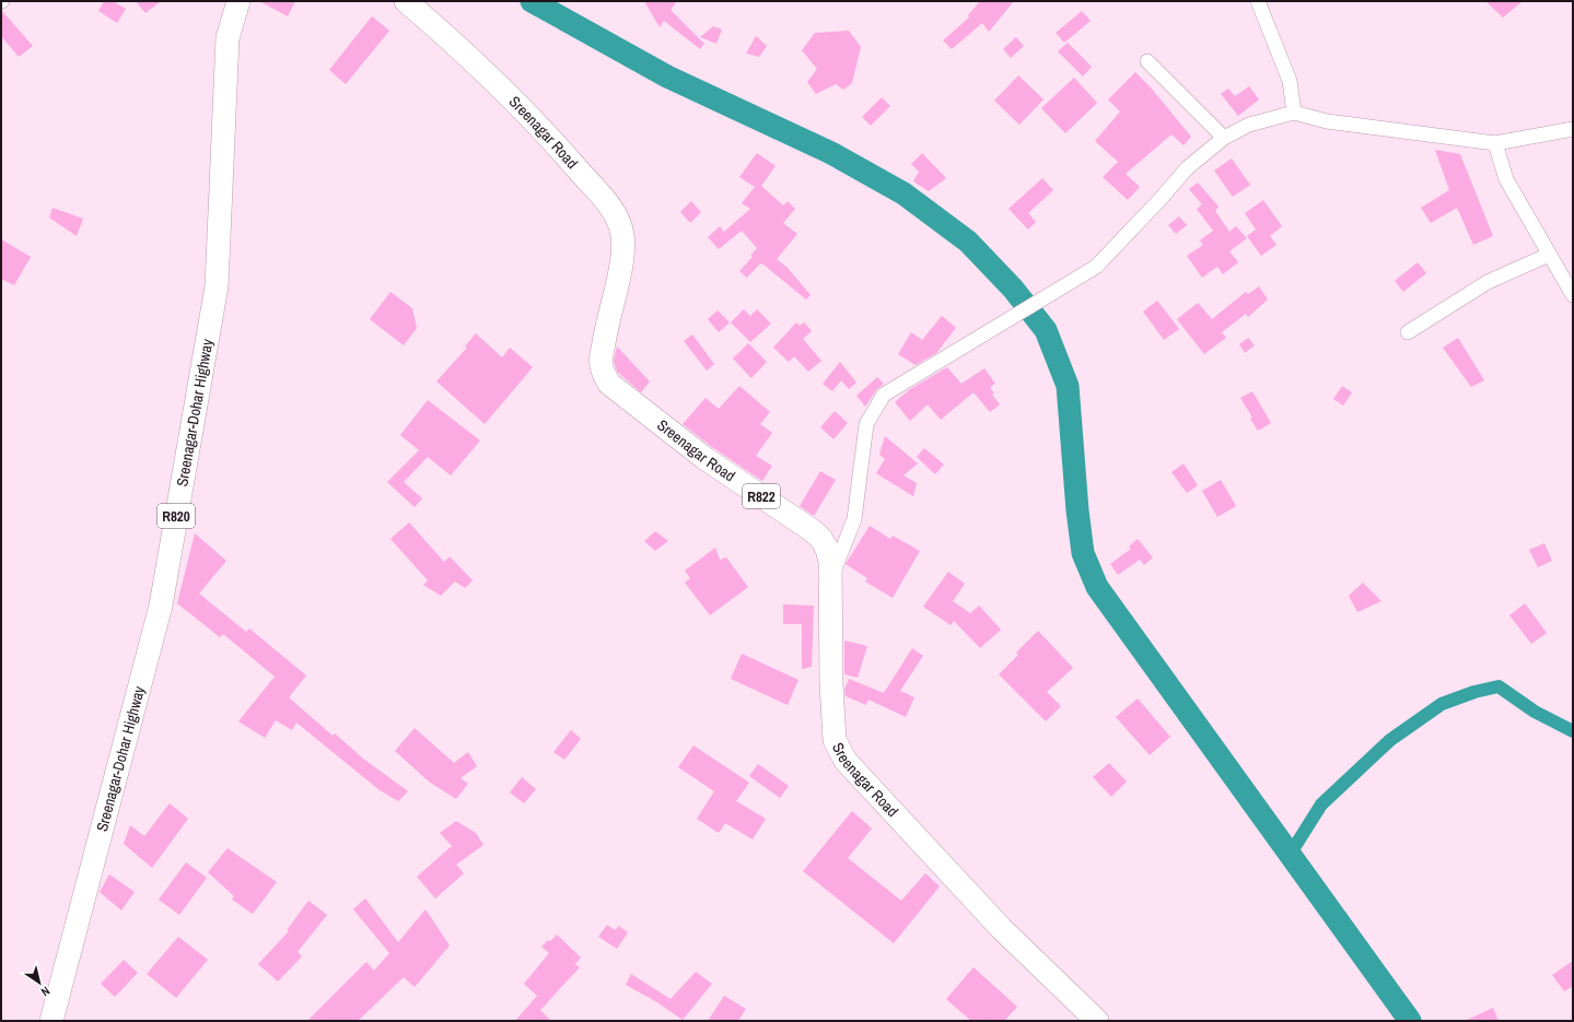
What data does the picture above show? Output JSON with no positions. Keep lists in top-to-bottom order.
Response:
{
  "streets": {
    "main road": [
      "Sreenagar Road",
      "Sreenagar-Dohar Highway",
      "R822",
      "R820"
    ]
  },
  "north": "bottom right"
}
